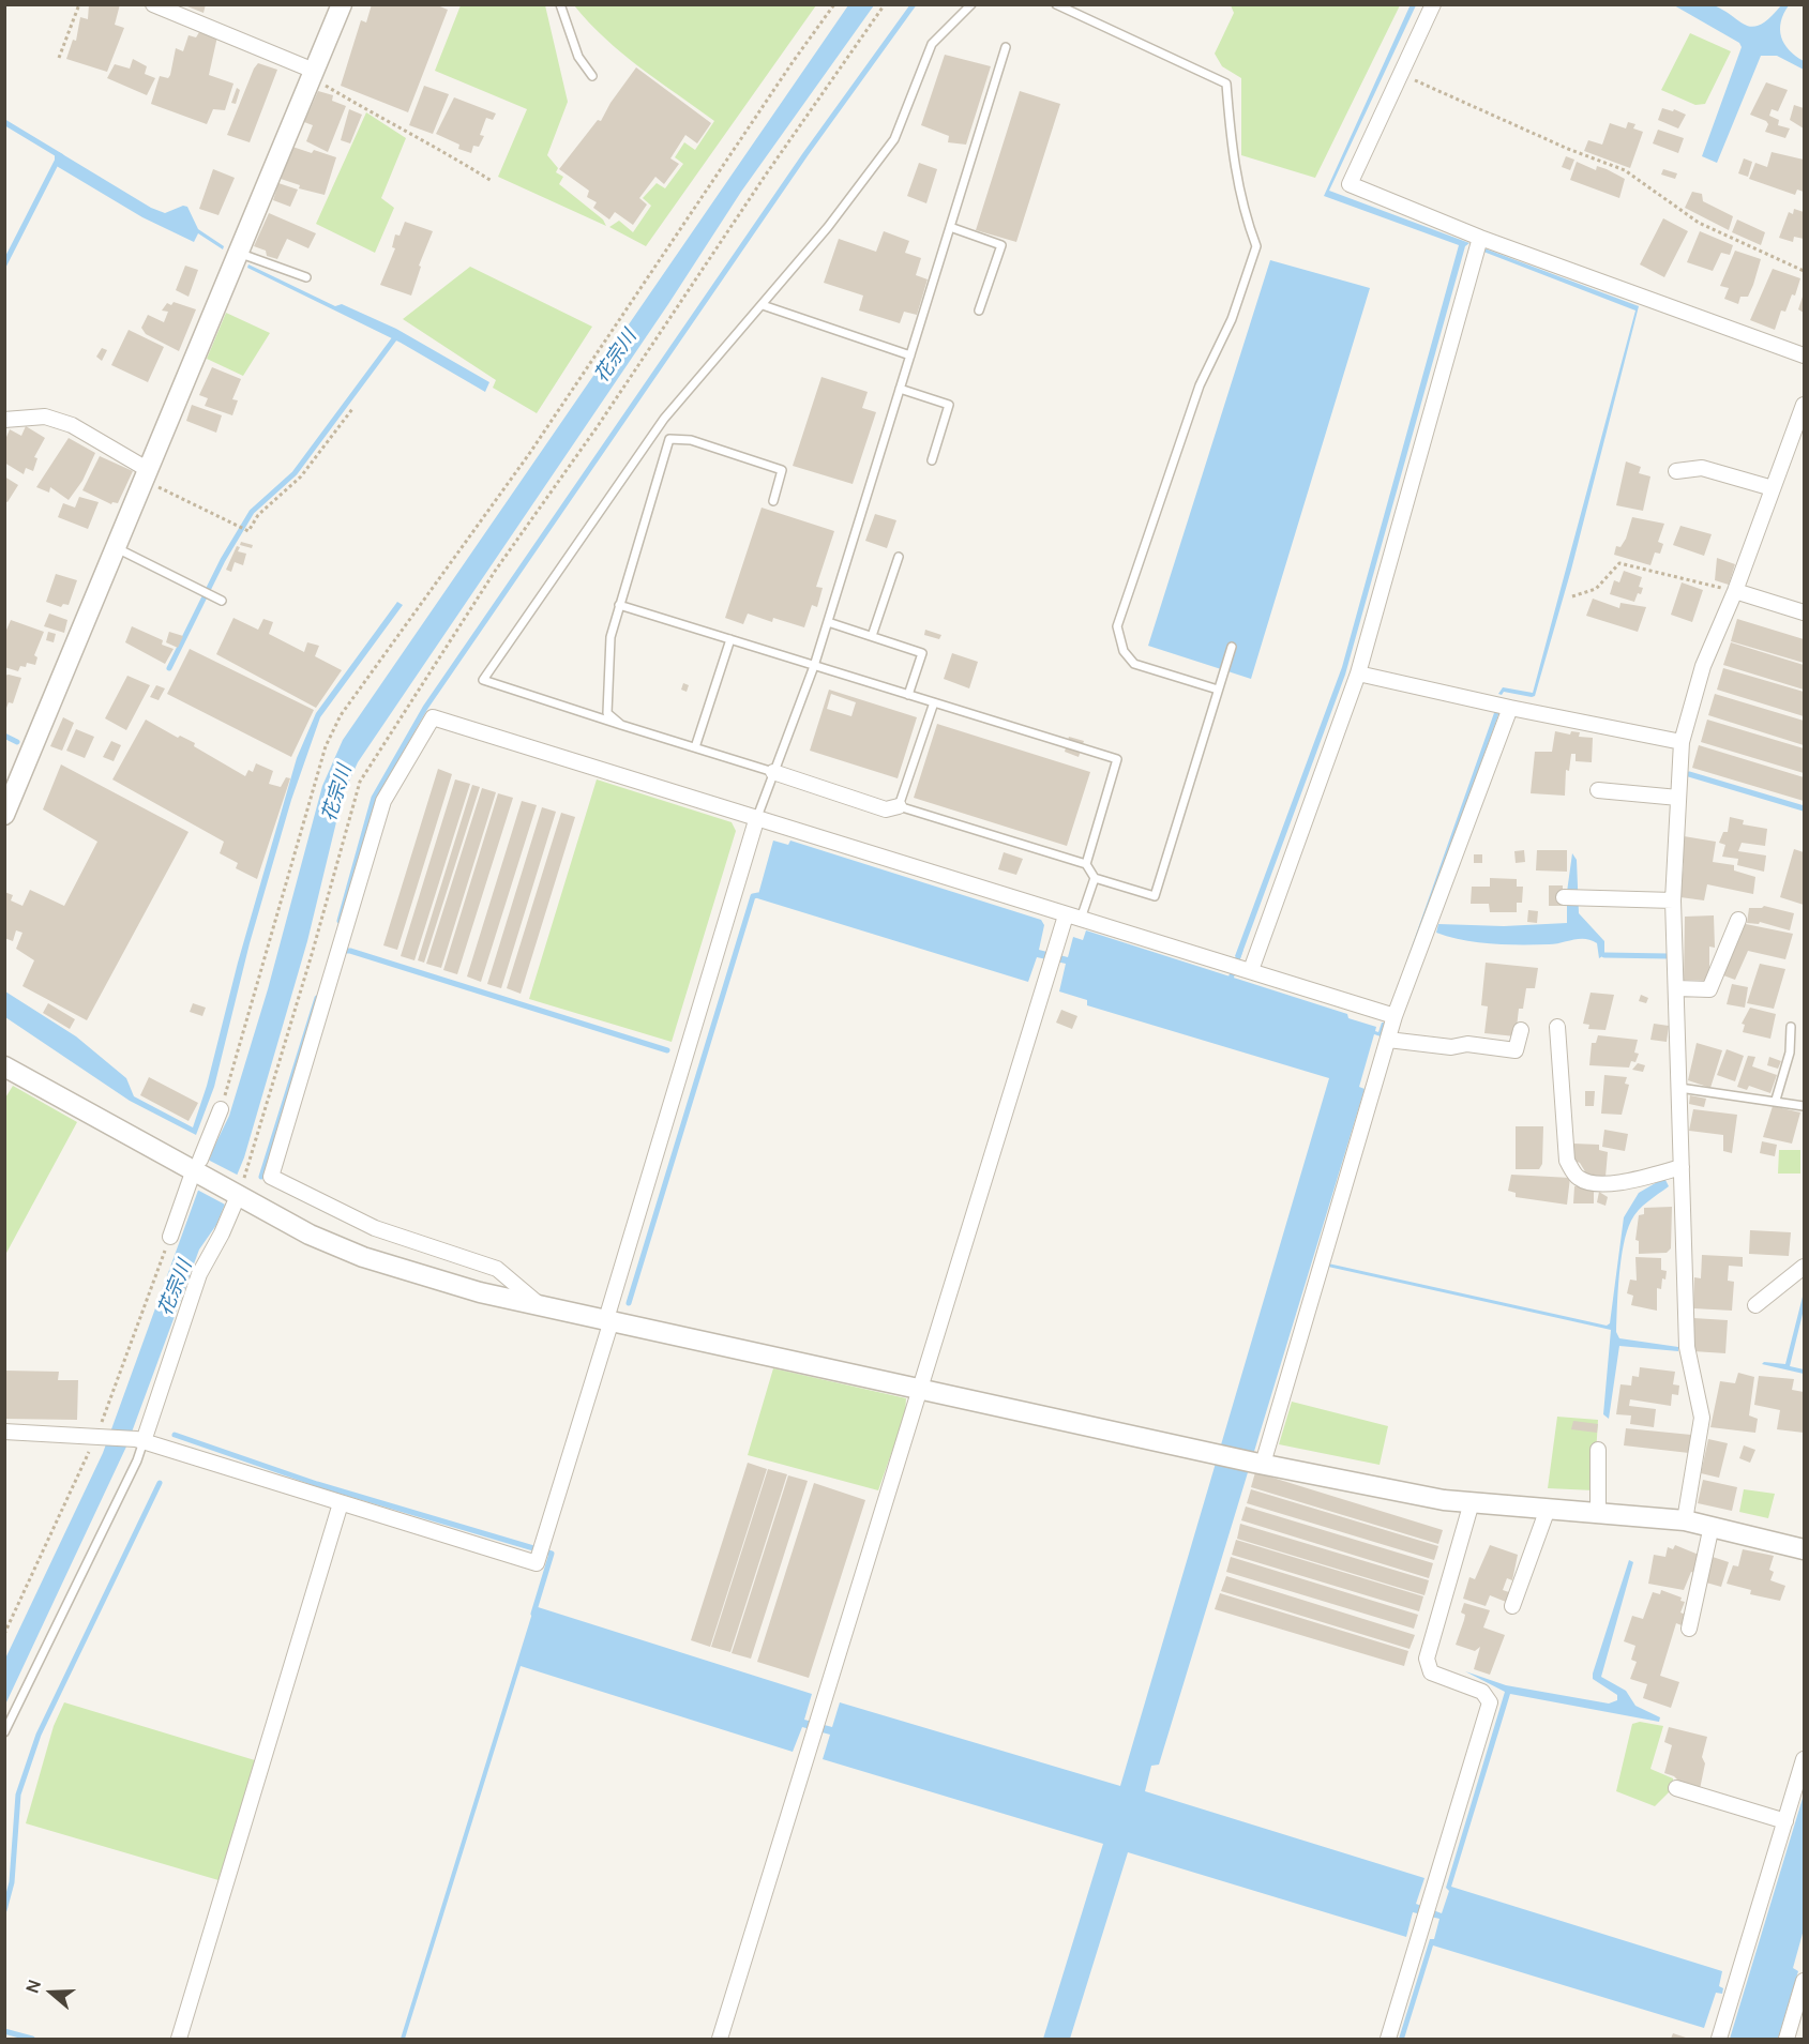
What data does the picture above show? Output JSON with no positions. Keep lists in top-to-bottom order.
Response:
{
  "water": ["花宗川"],
  "north": "left"
}
